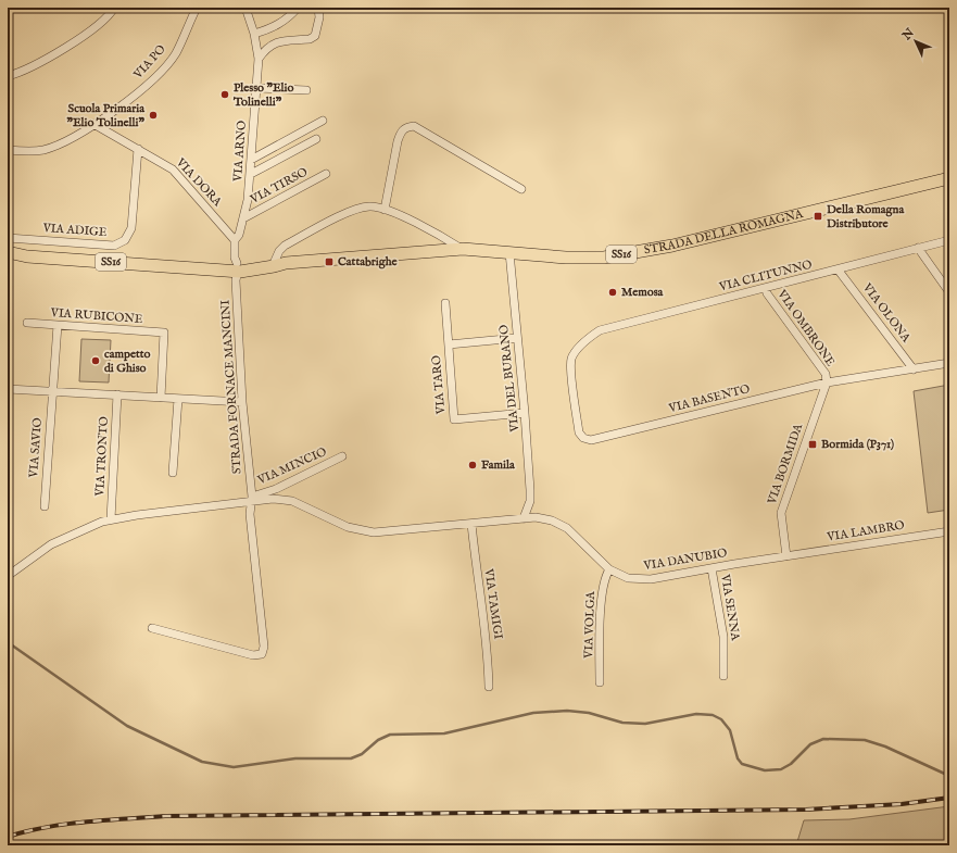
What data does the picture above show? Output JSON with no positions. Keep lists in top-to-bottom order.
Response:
{
  "streets": {
    "main road": ["STRADA DELLA ROMAGNA", "SS16"],
    "street": [
      "VIA PO",
      "VIA ARNO",
      "VIA DORA",
      "VIA TIRSO",
      "VIA ADIGE",
      "VIA CLITUNNO",
      "VIA OLONA",
      "VIA RUBICONE",
      "VIA OMBRONE",
      "VIA DEL BURANO",
      "VIA TARO",
      "STRADA FORNACE MANCINI",
      "VIA BASENTO",
      "VIA SAVIO",
      "VIA TRONTO",
      "VIA BORMIDA",
      "VIA MINCIO",
      "VIA LAMBRO",
      "VIA DANUBIO",
      "VIA TAMIGI",
      "VIA SENNA",
      "VIA VOLGA"
    ]
  },
  "crossings": [
    ["VIA PO", "VIA DORA"],
    ["VIA ARNO", "VIA DORA"],
    ["VIA ARNO", "VIA TIRSO"],
    ["VIA DORA", "VIA ADIGE"],
    ["STRADA DELLA ROMAGNA", "VIA DEL BURANO"],
    ["STRADA DELLA ROMAGNA", "STRADA FORNACE MANCINI"],
    ["VIA CLITUNNO", "VIA OLONA"],
    ["VIA CLITUNNO", "VIA OMBRONE"],
    ["VIA CLITUNNO", "VIA BASENTO"],
    ["VIA OLONA", "VIA BASENTO"],
    ["VIA RUBICONE", "VIA SAVIO"],
    ["VIA OMBRONE", "VIA BASENTO"],
    ["VIA OMBRONE", "VIA BORMIDA"],
    ["VIA DEL BURANO", "VIA TARO"],
    ["STRADA FORNACE MANCINI", "VIA MINCIO"],
    ["STRADA FORNACE MANCINI", "VIA DANUBIO"],
    ["VIA BASENTO", "VIA BORMIDA"],
    ["VIA BORMIDA", "VIA LAMBRO"],
    ["VIA BORMIDA", "VIA DANUBIO"],
    ["VIA MINCIO", "VIA DANUBIO"],
    ["VIA LAMBRO", "VIA DANUBIO"],
    ["VIA DANUBIO", "VIA TAMIGI"],
    ["VIA DANUBIO", "VIA SENNA"],
    ["VIA DANUBIO", "VIA VOLGA"]
  ],
  "places": {
    "other": [
      "Plesso \"Elio Tolinelli\"",
      "Scuola Primaria \"Elio Tolinelli\"",
      "Memosa",
      "campetto di Ghiso",
      "Famila"
    ],
    "transit": ["Della Romagna Distributore", "Cattabrighe", "Bormida (P371)"]
  },
  "north": "top left"
}
